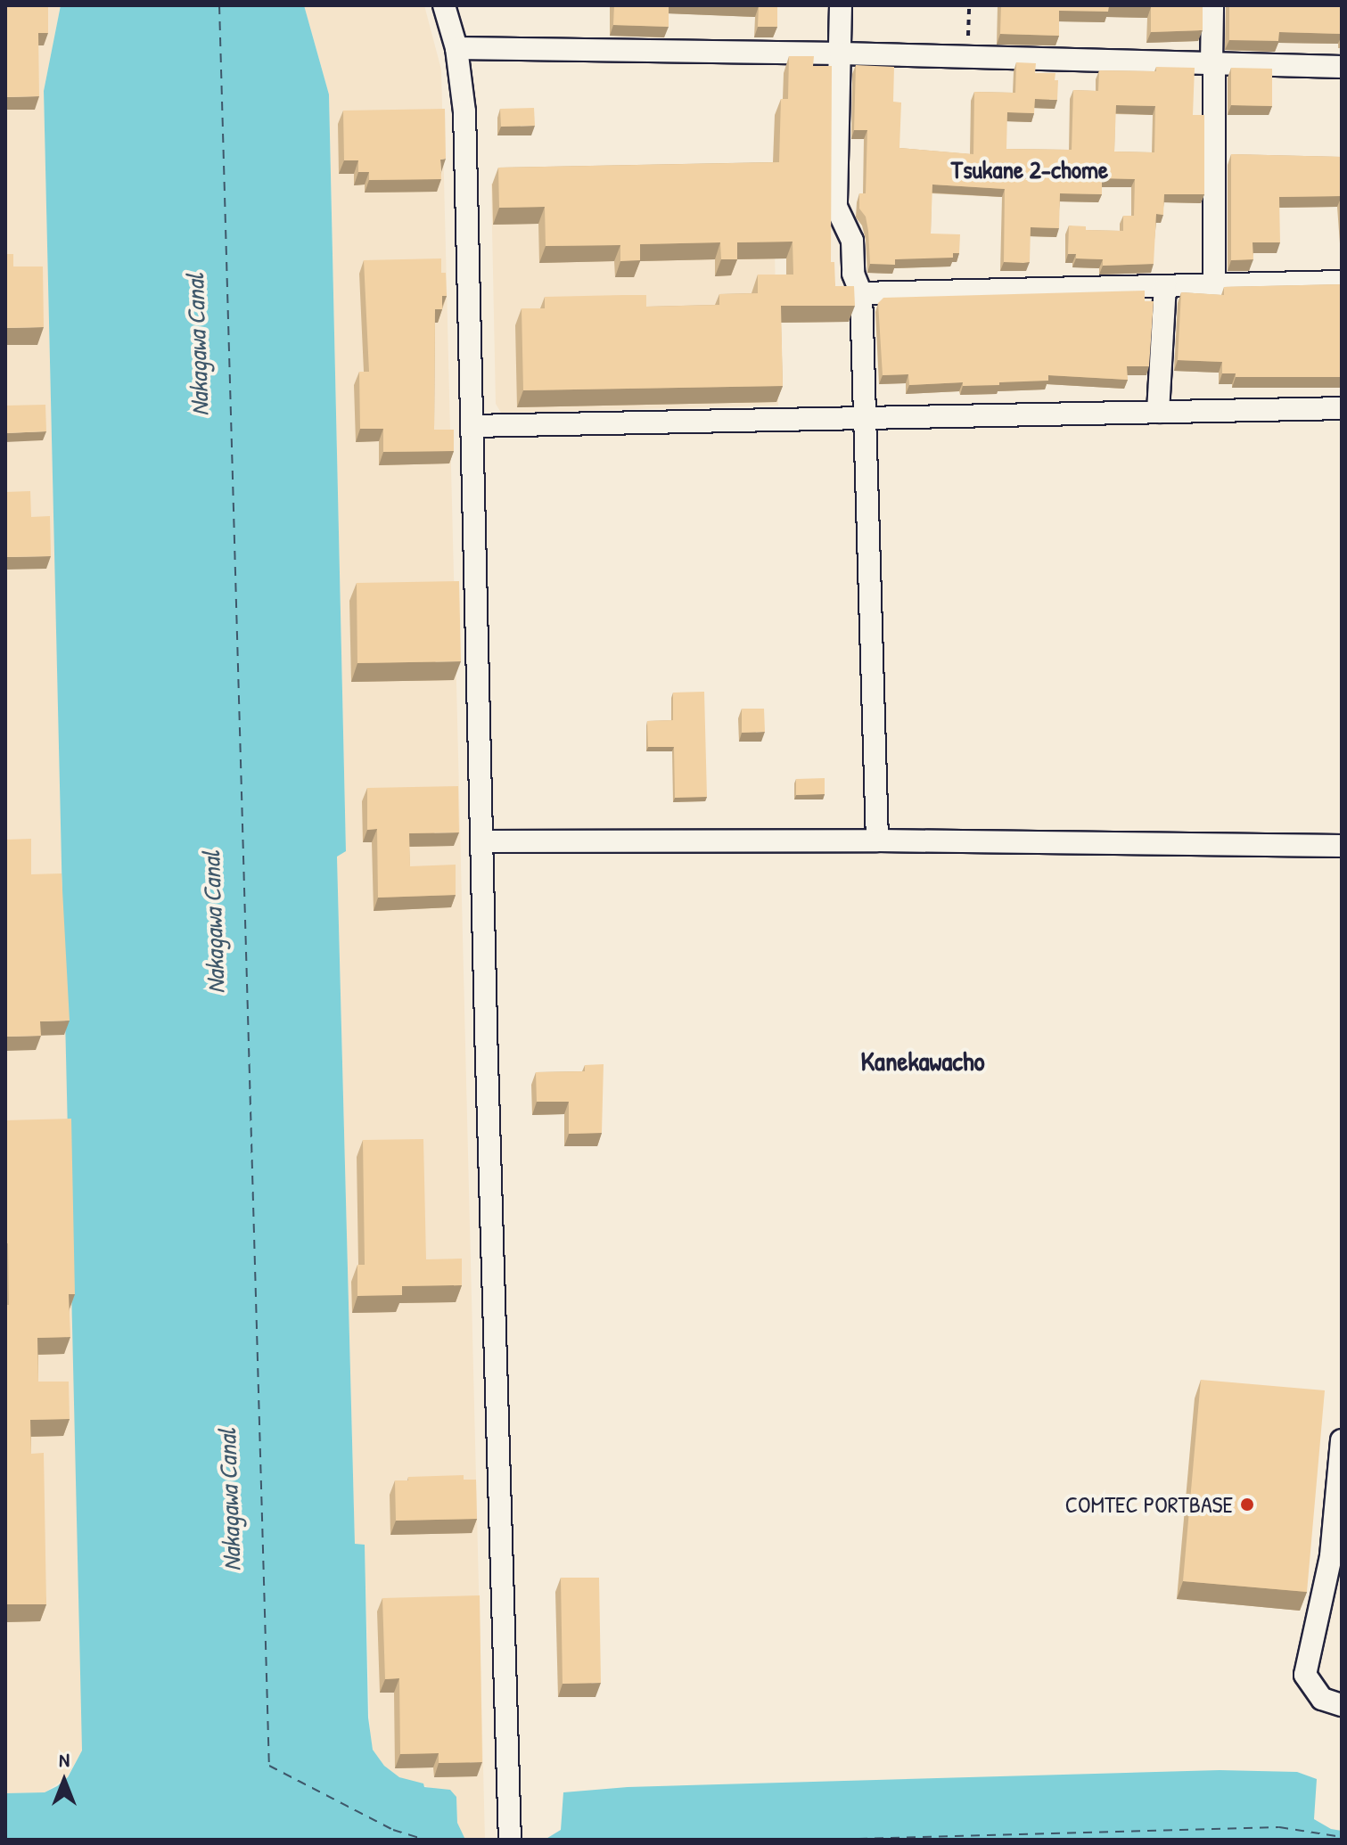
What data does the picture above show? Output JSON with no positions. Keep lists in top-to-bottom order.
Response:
{
  "districts": ["Tsukane 2-chome", "Kanekawacho"],
  "water": ["Nakagawa Canal"],
  "places": ["COMTEC PORTBASE"],
  "north": "top"
}
